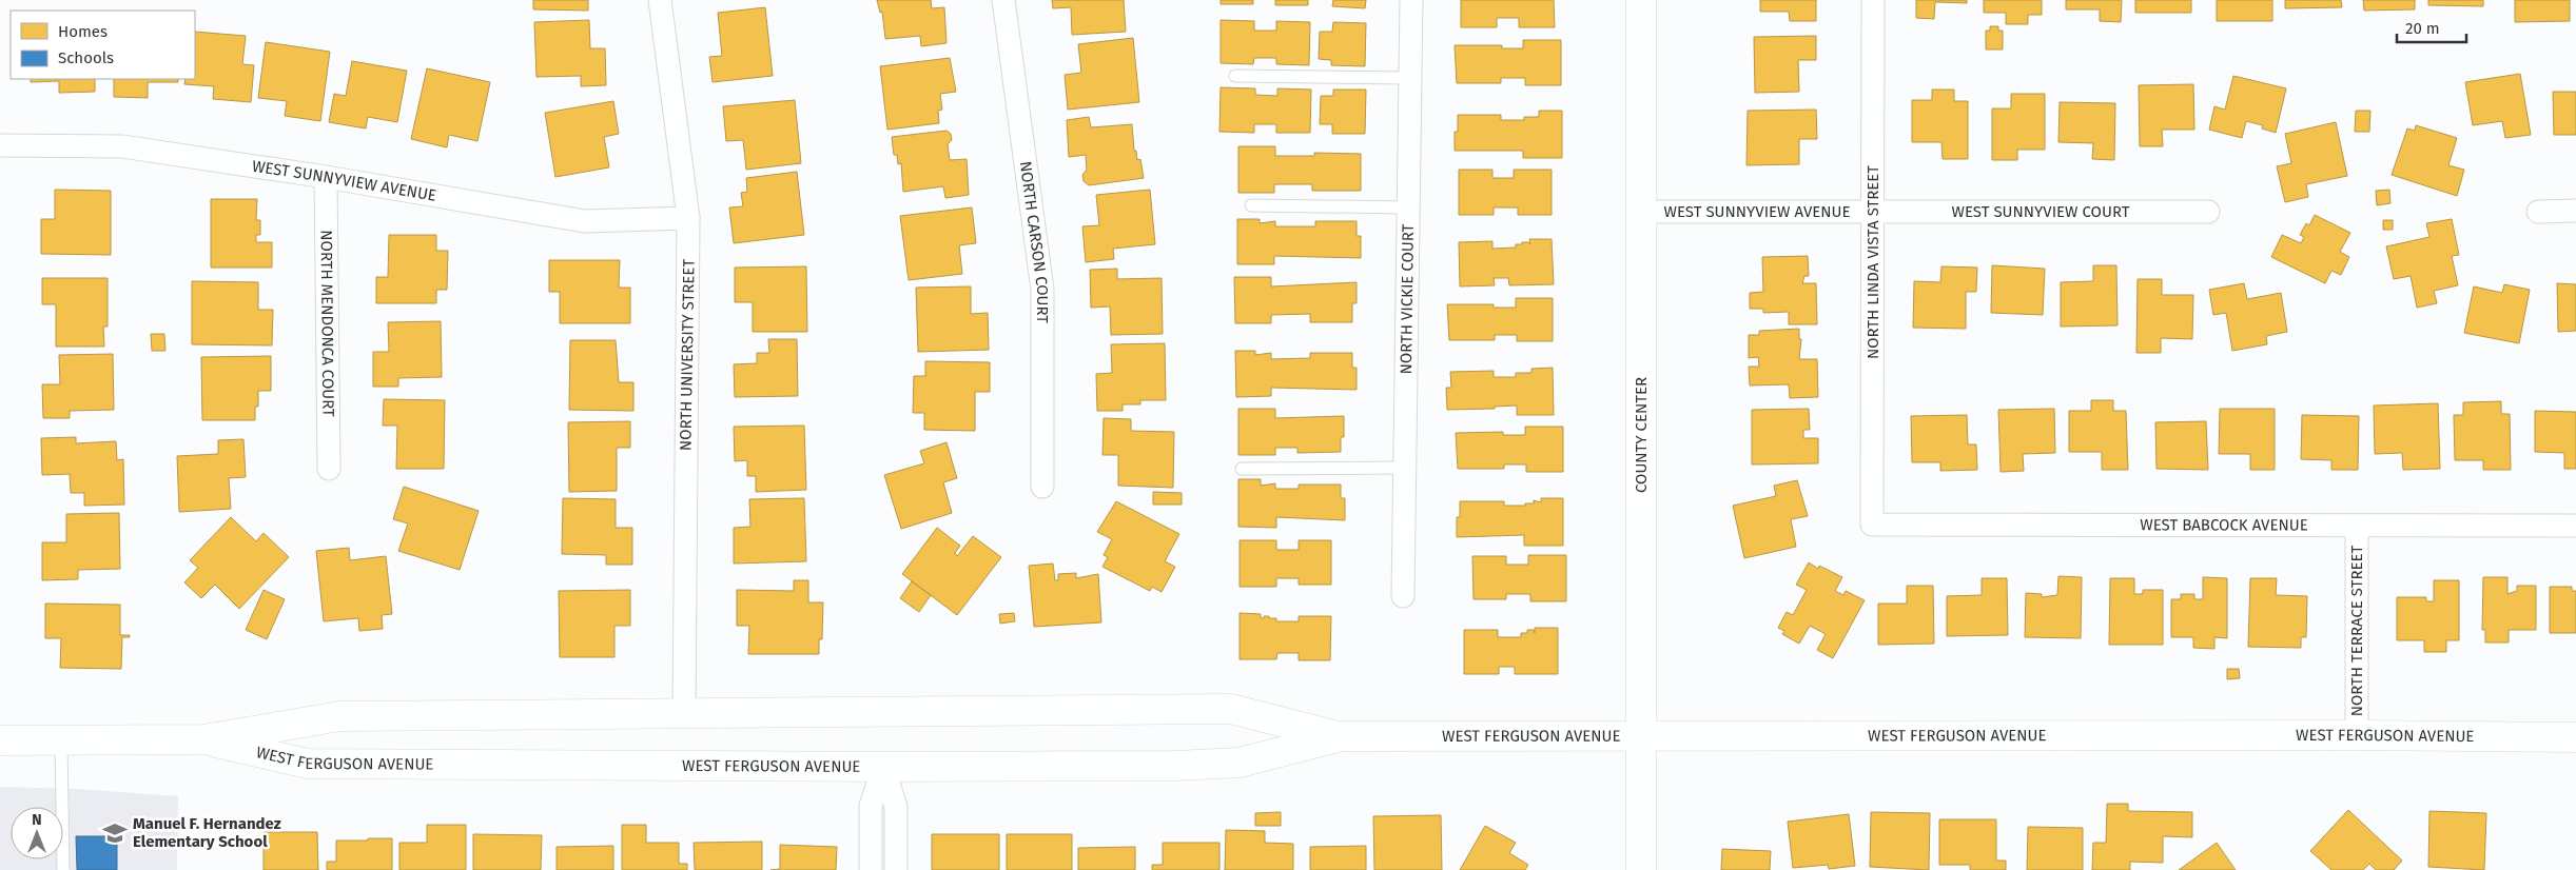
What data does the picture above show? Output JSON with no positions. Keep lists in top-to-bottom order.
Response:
{
  "streets": {
    "street": [
      "WEST SUNNYVIEW AVENUE",
      "WEST SUNNYVIEW COURT",
      "NORTH CARSON COURT",
      "NORTH LINDA VISTA STREET",
      "NORTH VICKIE COURT",
      "NORTH MENDONCA COURT",
      "NORTH UNIVERSITY STREET",
      "COUNTY CENTER",
      "WEST BABCOCK AVENUE",
      "NORTH TERRACE STREET",
      "WEST FERGUSON AVENUE"
    ]
  },
  "crossings": [
    ["WEST SUNNYVIEW AVENUE", "WEST SUNNYVIEW COURT"],
    ["WEST SUNNYVIEW AVENUE", "NORTH LINDA VISTA STREET"],
    ["WEST SUNNYVIEW AVENUE", "NORTH MENDONCA COURT"],
    ["WEST SUNNYVIEW AVENUE", "NORTH UNIVERSITY STREET"],
    ["WEST SUNNYVIEW AVENUE", "COUNTY CENTER"],
    ["WEST SUNNYVIEW COURT", "NORTH LINDA VISTA STREET"],
    ["NORTH LINDA VISTA STREET", "WEST BABCOCK AVENUE"],
    ["NORTH UNIVERSITY STREET", "WEST FERGUSON AVENUE"],
    ["COUNTY CENTER", "WEST FERGUSON AVENUE"],
    ["WEST BABCOCK AVENUE", "NORTH TERRACE STREET"],
    ["NORTH TERRACE STREET", "WEST FERGUSON AVENUE"]
  ],
  "places": {
    "school or university": ["Manuel F. Hernandez Elementary School"]
  },
  "legend": ["Homes", "Schools"],
  "scale_bar": "20 m",
  "north": "top"
}
